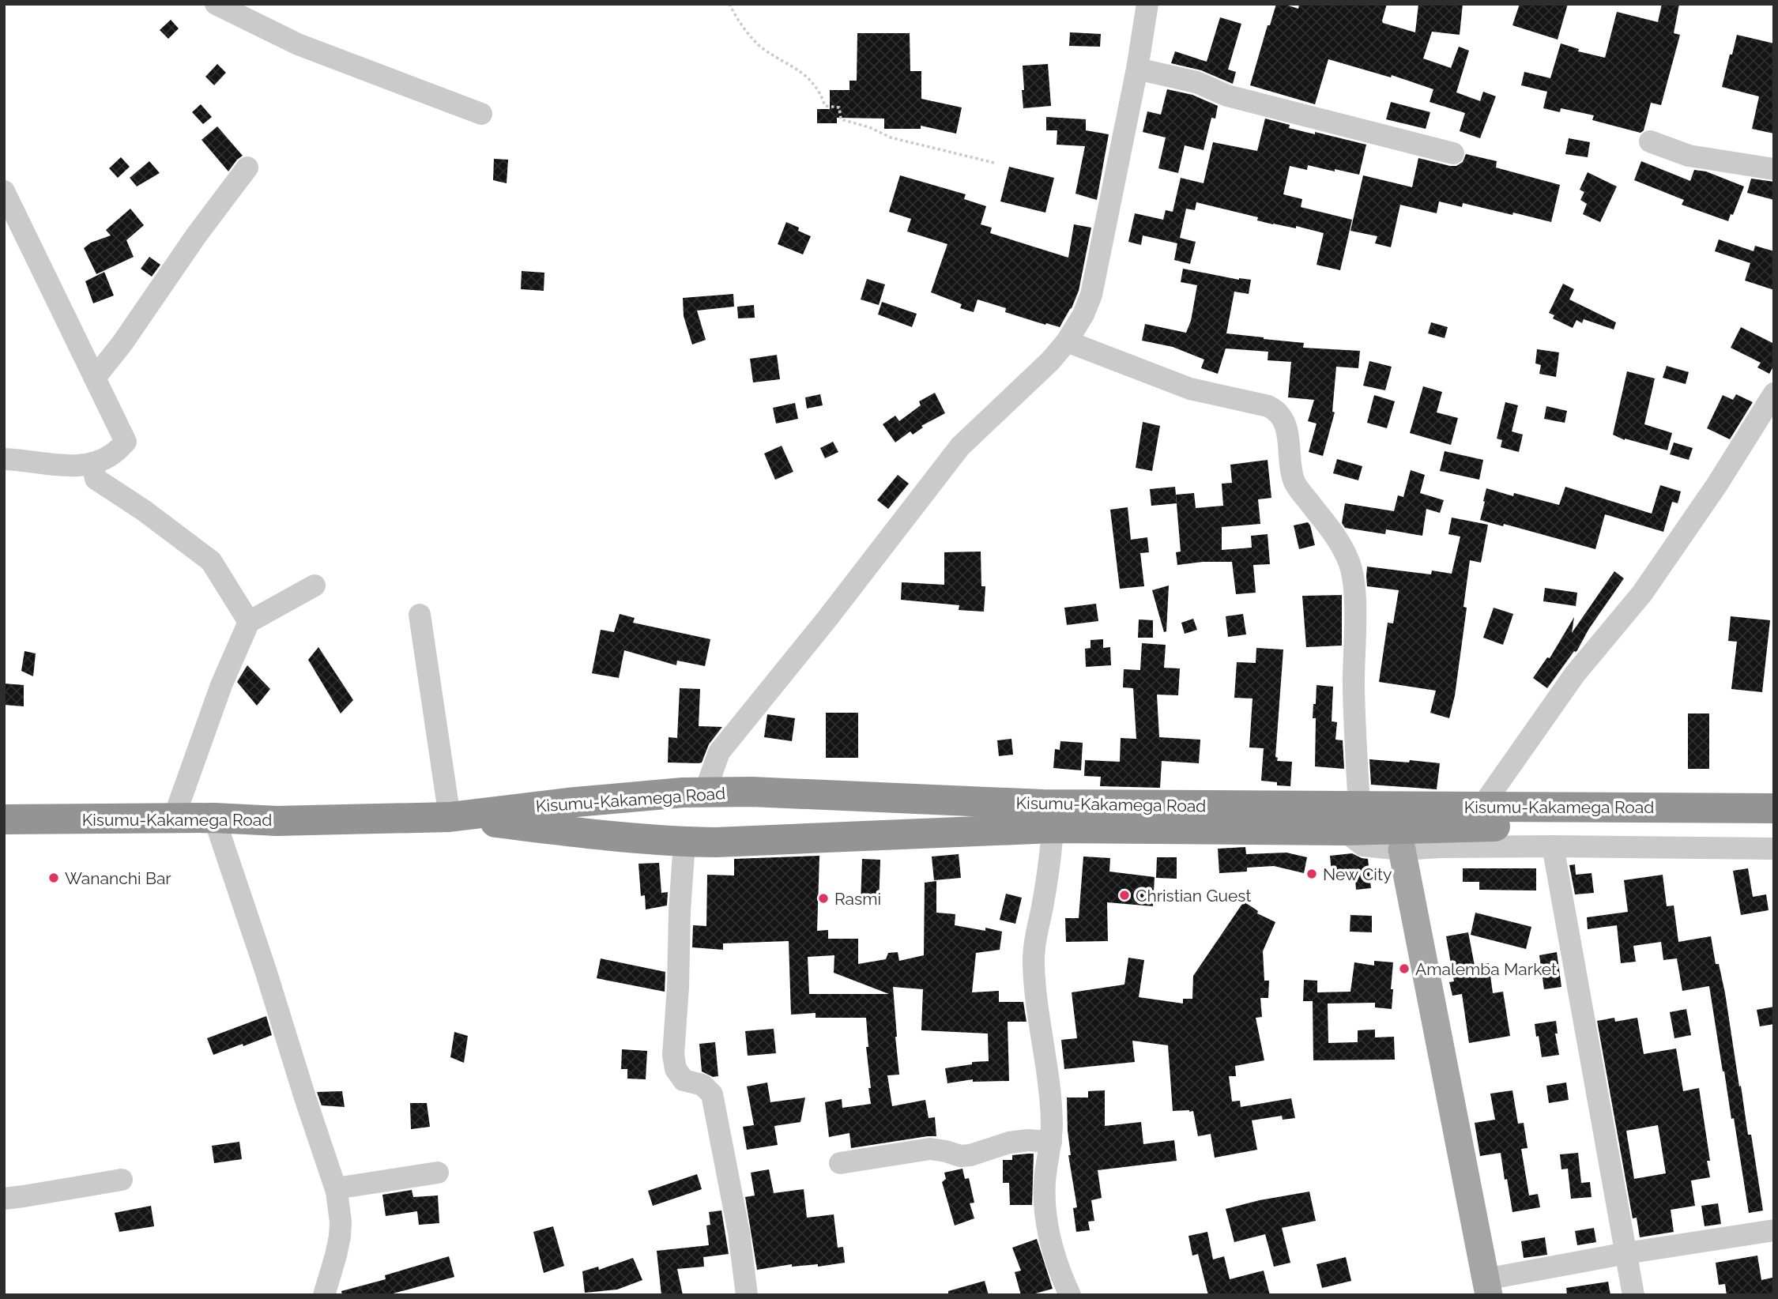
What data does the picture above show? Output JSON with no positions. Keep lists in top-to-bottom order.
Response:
{
  "streets": {
    "highway": ["Kisumu-Kakamega Road"]
  },
  "places": [
    "New City",
    "Wananchi Bar",
    "Christian Guest",
    "Rasmi",
    "Amalemba Market"
  ]
}
